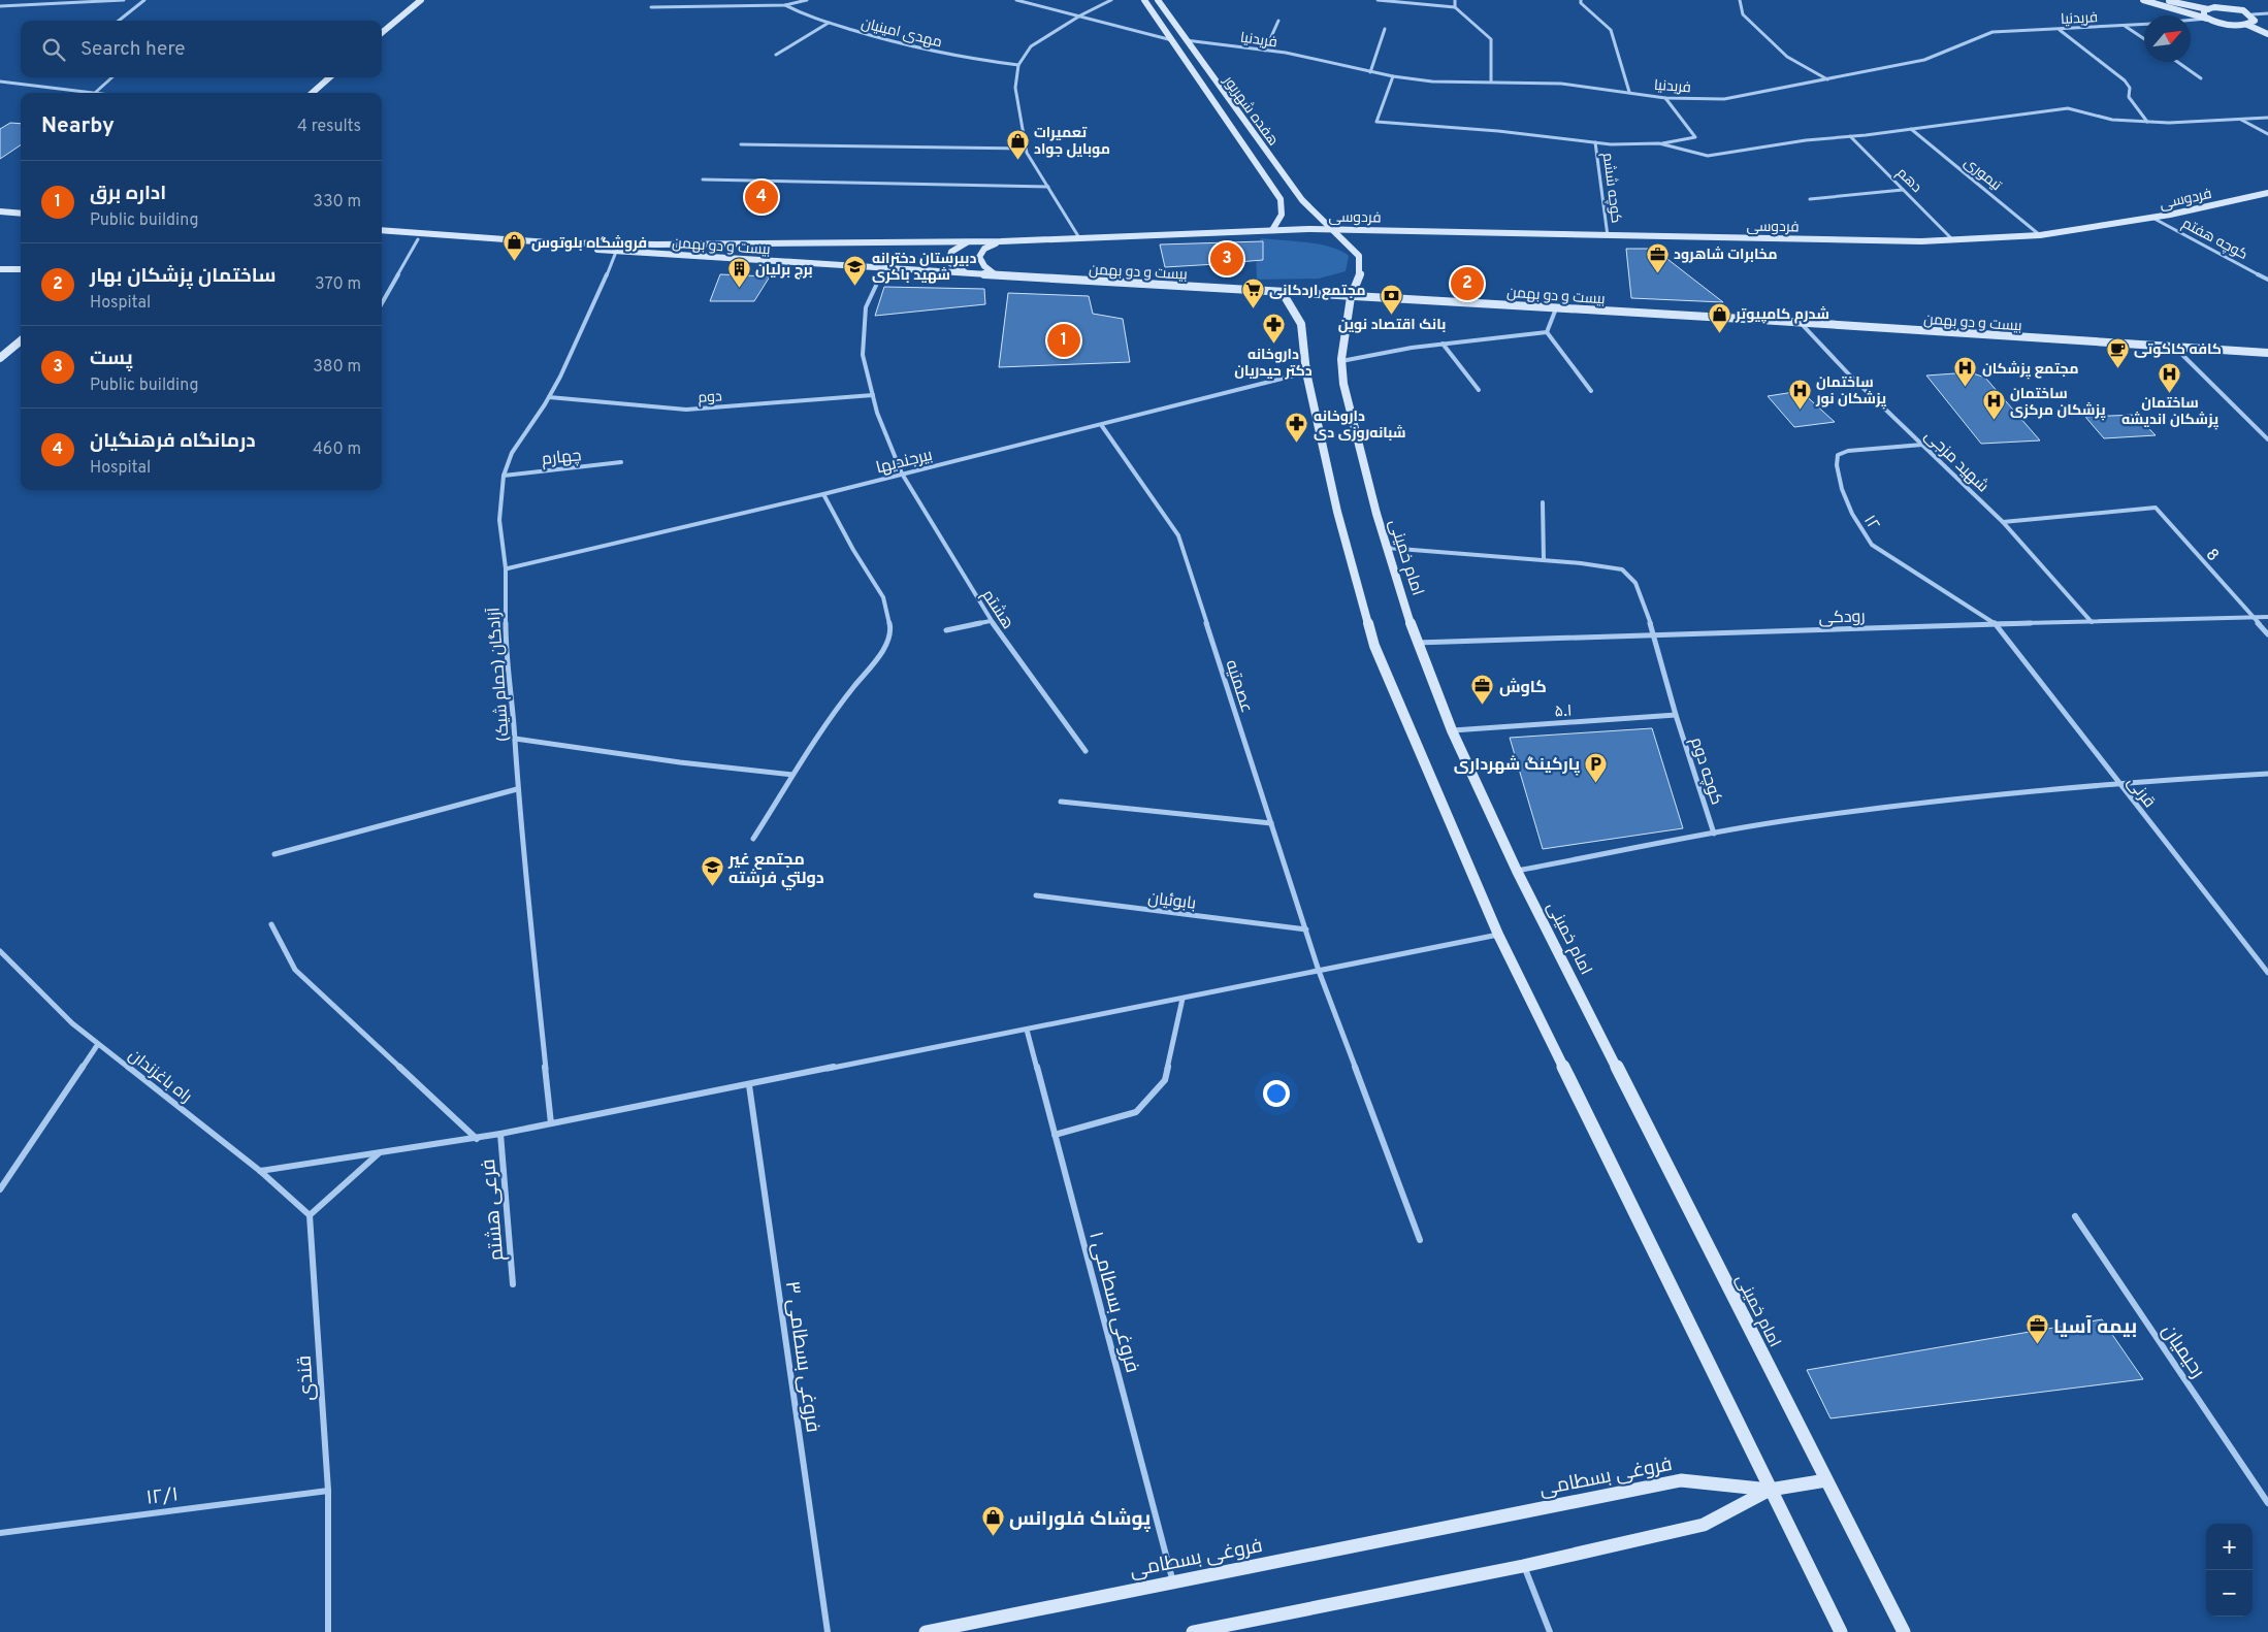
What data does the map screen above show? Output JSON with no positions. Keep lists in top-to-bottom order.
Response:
{
  "streets": {
    "main road": [
      "هفده شهریور",
      "فردوسی",
      "بیست و دو بهمن",
      "امام خمینی",
      "فروغی بسطامی"
    ],
    "street": [
      "فریدنیا",
      "مهدی امینیان",
      "تیموری",
      "دهم",
      "کوچه ششم",
      "کوچه هفتم",
      "دوم",
      "چهارم",
      "بیرجندیها",
      "شهید مزجی",
      "۱۲",
      "8",
      "هشتم",
      "رودکی",
      "آزادگان (حمام شیک)",
      "عصمتیه",
      "۵.۱",
      "کوچه دوم",
      "قرنی",
      "بابوئیان",
      "راه باغزندان",
      "فرعی هشتم",
      "فروغی بسطامی ۱",
      "رحیمیان",
      "فروغی بسطامی ۳",
      "قندی",
      "۱۲/۱"
    ]
  },
  "crossings": [
    ["فریدنیا", "هفده شهریور"],
    ["هفده شهریور", "فردوسی"],
    ["هفده شهریور", "بیست و دو بهمن"],
    ["هفده شهریور", "امام خمینی"],
    ["تیموری", "فردوسی"],
    ["دهم", "فردوسی"],
    ["کوچه ششم", "فردوسی"],
    ["فردوسی", "کوچه هفتم"],
    ["فردوسی", "بیست و دو بهمن"],
    ["فردوسی", "امام خمینی"],
    ["بیست و دو بهمن", "شهید مزجی"],
    ["بیست و دو بهمن", "امام خمینی"],
    ["بیست و دو بهمن", "هشتم"],
    ["بیست و دو بهمن", "آزادگان (حمام شیک)"],
    ["دوم", "هشتم"],
    ["دوم", "آزادگان (حمام شیک)"],
    ["چهارم", "آزادگان (حمام شیک)"],
    ["بیرجندیها", "هشتم"],
    ["بیرجندیها", "آزادگان (حمام شیک)"],
    ["بیرجندیها", "عصمتیه"],
    ["شهید مزجی", "۱۲"],
    ["شهید مزجی", "8"],
    ["شهید مزجی", "رودکی"],
    ["۱۲", "رودکی"],
    ["۱۲", "قرنی"],
    ["8", "رودکی"],
    ["امام خمینی", "رودکی"],
    ["امام خمینی", "۵.۱"],
    ["امام خمینی", "کوچه دوم"],
    ["رودکی", "کوچه دوم"],
    ["رودکی", "قرنی"],
    ["عصمتیه", "بابوئیان"],
    ["۵.۱", "کوچه دوم"],
    ["راه باغزندان", "قندی"],
    ["فروغی بسطامی ۱", "فروغی بسطامی"],
    ["قندی", "۱۲/۱"]
  ],
  "places": {
    "shop": [
      "تعمیرات موبایل جواد",
      "فروشگاه بلوتوس",
      "شدرم کامپیوتر",
      "پوشاک فلورانس"
    ],
    "office": ["مخابرات شاهرود", "کاوش", "بیمه آسیا"],
    "school or university": ["دبیرستان دخترانه شهید باکری", "مجتمع غير دولتي فرشته"],
    "building": ["برج برلیان"],
    "supermarket": ["مجتمع اردکانی"],
    "bank": ["بانک اقتصاد نوین"],
    "pharmacy": ["داروخانه دکتر حیدریان", "داروخانه شبانه‌روزی دی"],
    "cafe": ["کافه کاکوتی"],
    "hospital": [
      "مجتمع پزشکان",
      "ساختمان پزشکان اندیشه",
      "ساختمان پزشکان نور",
      "ساختمان پزشکان مرکزی"
    ],
    "parking": ["پارکینگ شهرداری"]
  },
  "north": "top right",
  "page": {
    "search": "Search here",
    "heading": ["Nearby", "4 results"],
    "list": [
      {
        "mark": "1",
        "name": "اداره برق",
        "note": "Public building",
        "value": "330 m"
      },
      {
        "mark": "2",
        "name": "ساختمان پزشکان بهار",
        "note": "Hospital",
        "value": "370 m"
      },
      {
        "mark": "3",
        "name": "پست",
        "note": "Public building",
        "value": "380 m"
      },
      {
        "mark": "4",
        "name": "درمانگاه فرهنگیان",
        "note": "Hospital",
        "value": "460 m"
      }
    ],
    "pins": [
      "4",
      "3",
      "2",
      "1"
    ],
    "map_buttons": ["+", "−"]
  }
}
